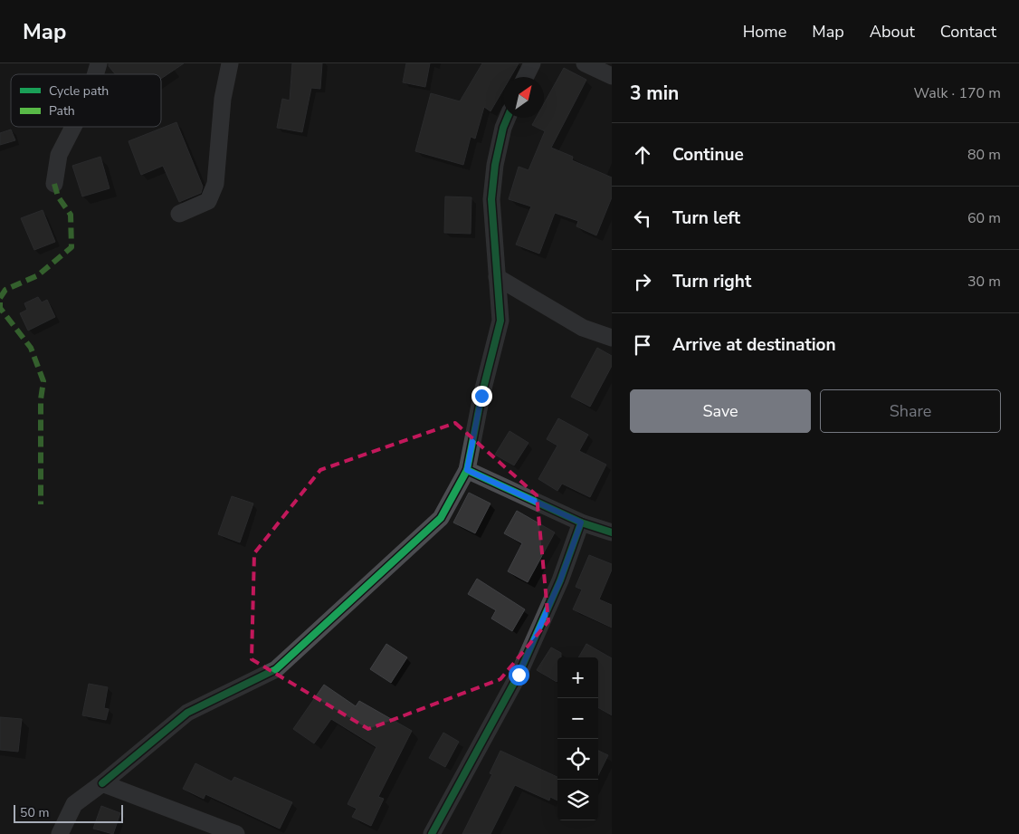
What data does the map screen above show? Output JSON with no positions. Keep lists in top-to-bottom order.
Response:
{
  "legend": ["Cycle path", "Path"],
  "scale_bar": "50 m",
  "north": "top right",
  "page": {
    "header": "Map",
    "nav": [
      "Home",
      "Map",
      "About",
      "Contact"
    ],
    "heading": ["3 min", "Walk · 170 m"],
    "list": [
      ["Continue", "80 m"],
      ["Turn left", "60 m"],
      ["Turn right", "30 m"],
      "Arrive at destination"
    ],
    "buttons": ["Save", "Share"],
    "map_buttons": ["+", "−"],
    "scale": "50 m"
  }
}
